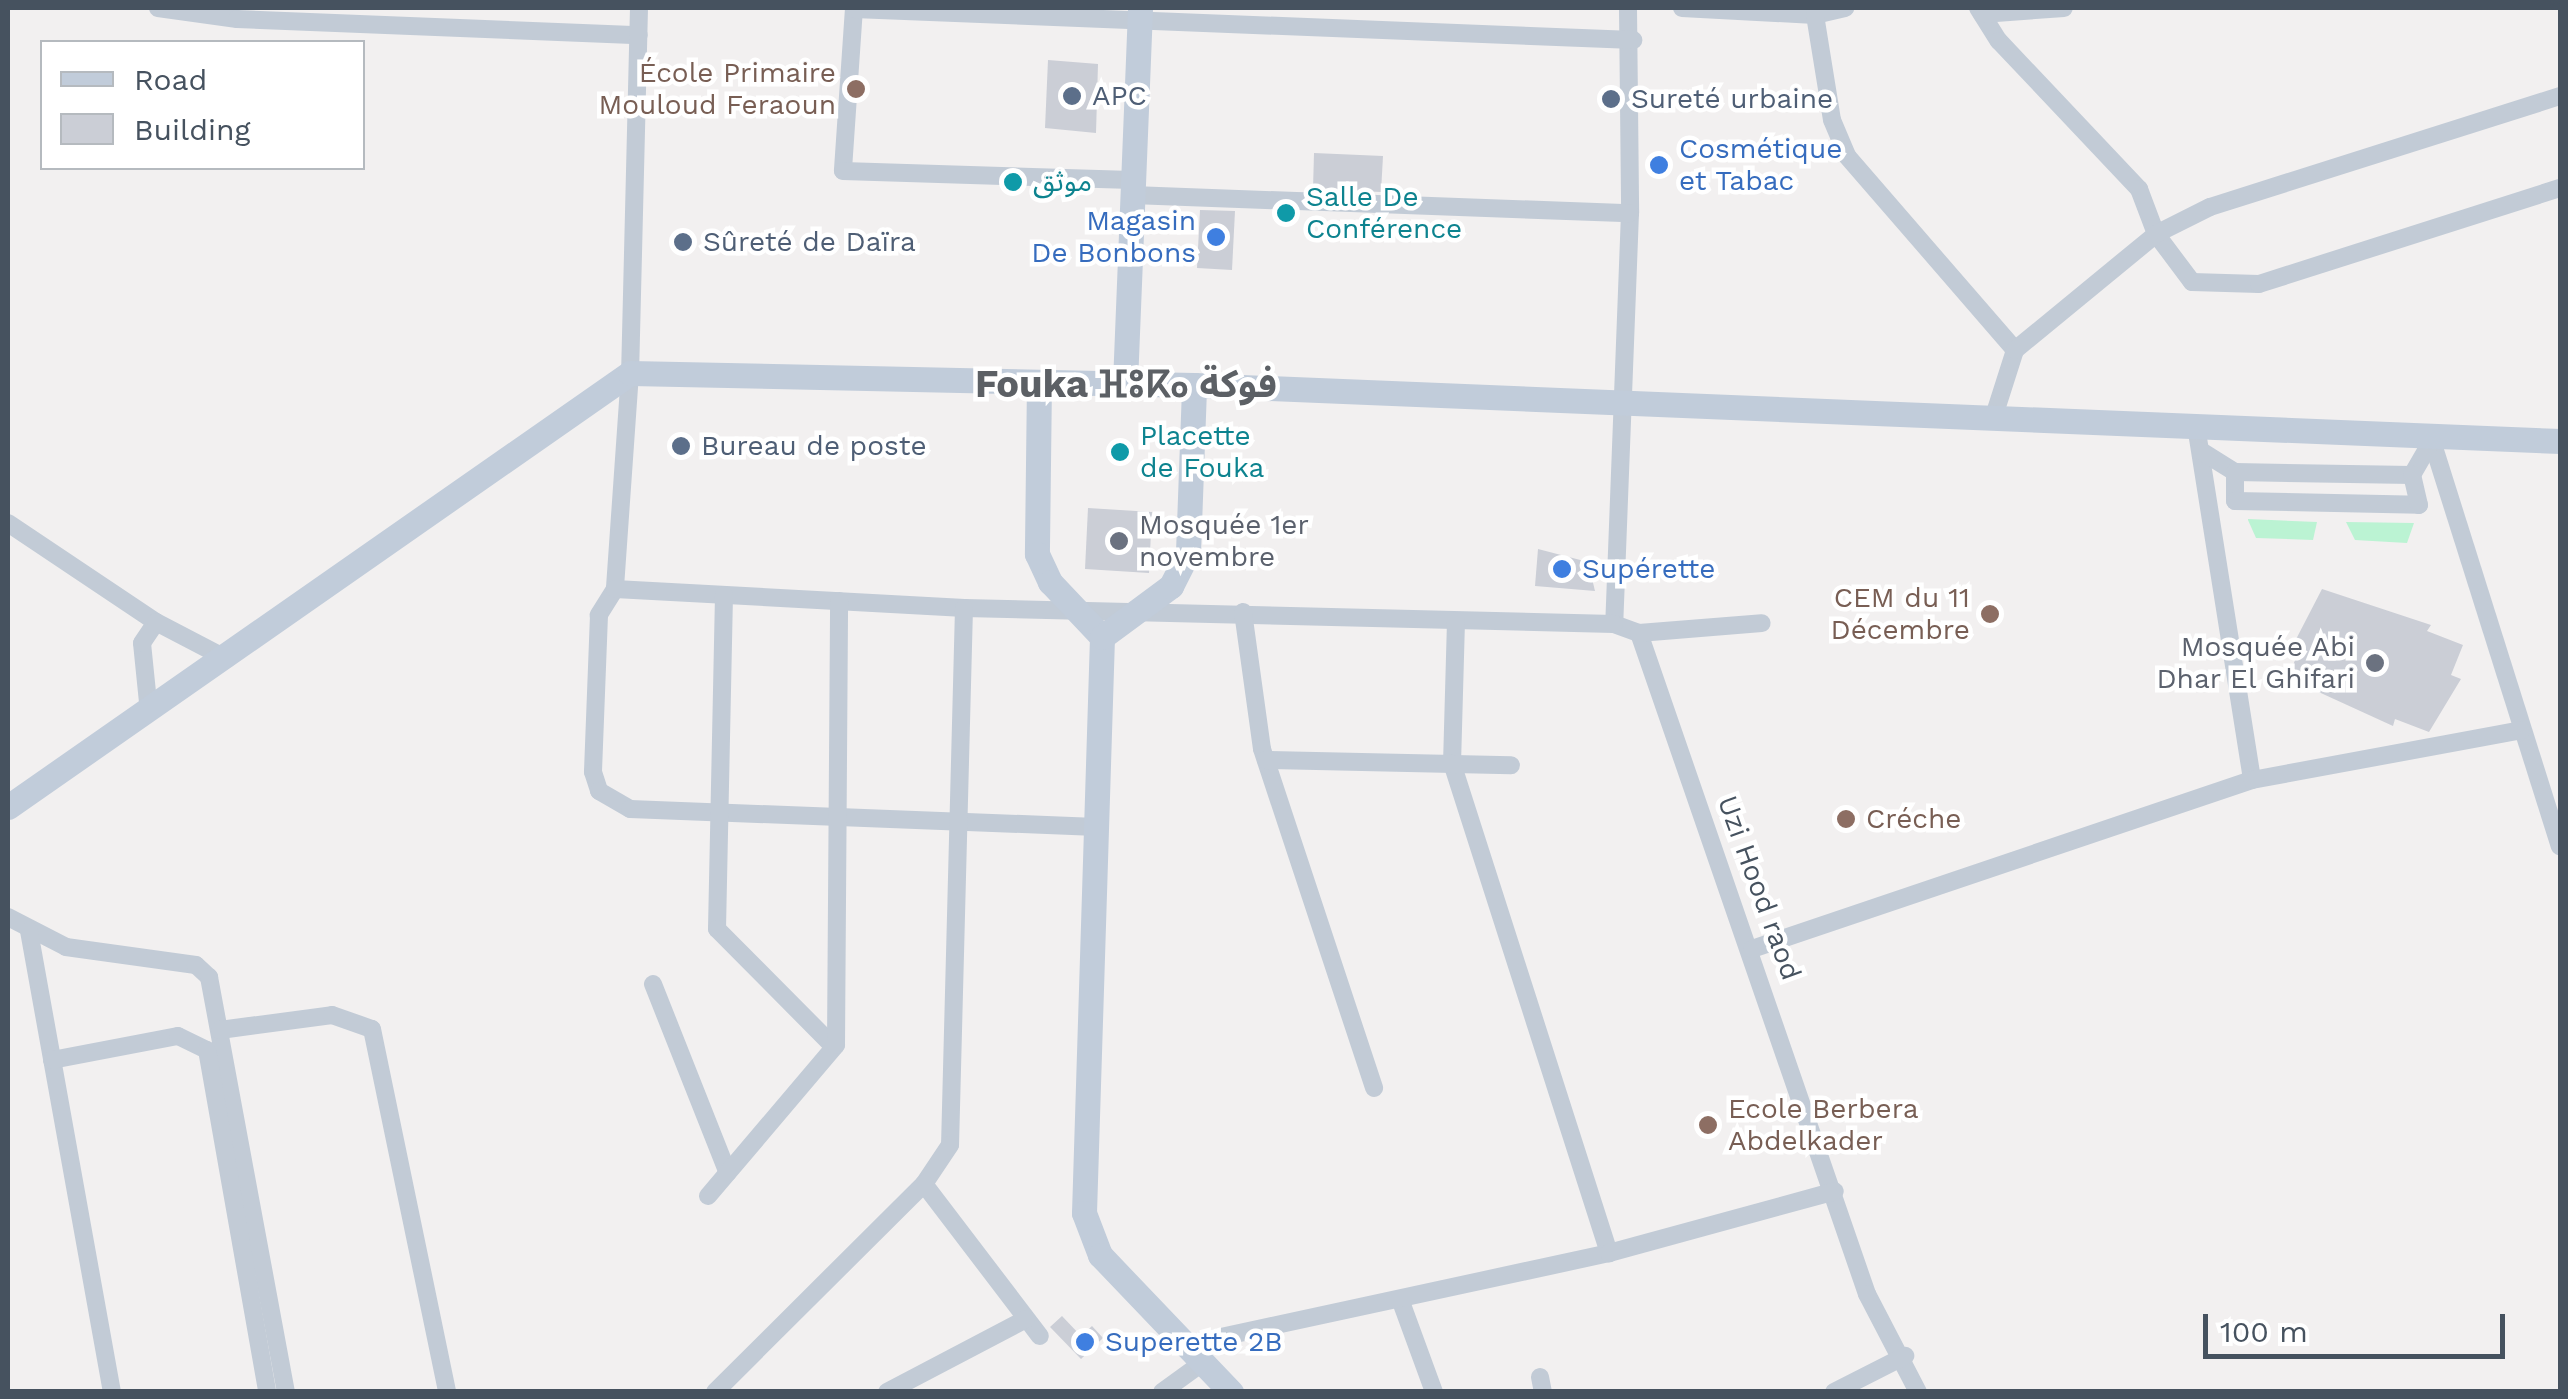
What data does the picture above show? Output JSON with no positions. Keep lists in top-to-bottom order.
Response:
{
  "streets": {
    "street": ["Uzi Hood raod"]
  },
  "districts": ["Fouka ⴼⵓⴽⴰ فوكة"],
  "places": [
    "École Primaire Mouloud Feraoun",
    "APC",
    "Sureté urbaine",
    "Cosmétique et Tabac",
    "موثق",
    "Salle De Conférence",
    "Magasin De Bonbons",
    "Sûreté de Daïra",
    "Bureau de poste",
    "Placette de Fouka",
    "Mosquée 1er novembre",
    "Supérette",
    "CEM du 11 Décembre",
    "Mosquée Abi Dhar El Ghifari",
    "Créche",
    "Ecole Berbera Abdelkader",
    "Superette 2B"
  ],
  "legend": ["Road", "Building"],
  "scale_bar": "100 m"
}
